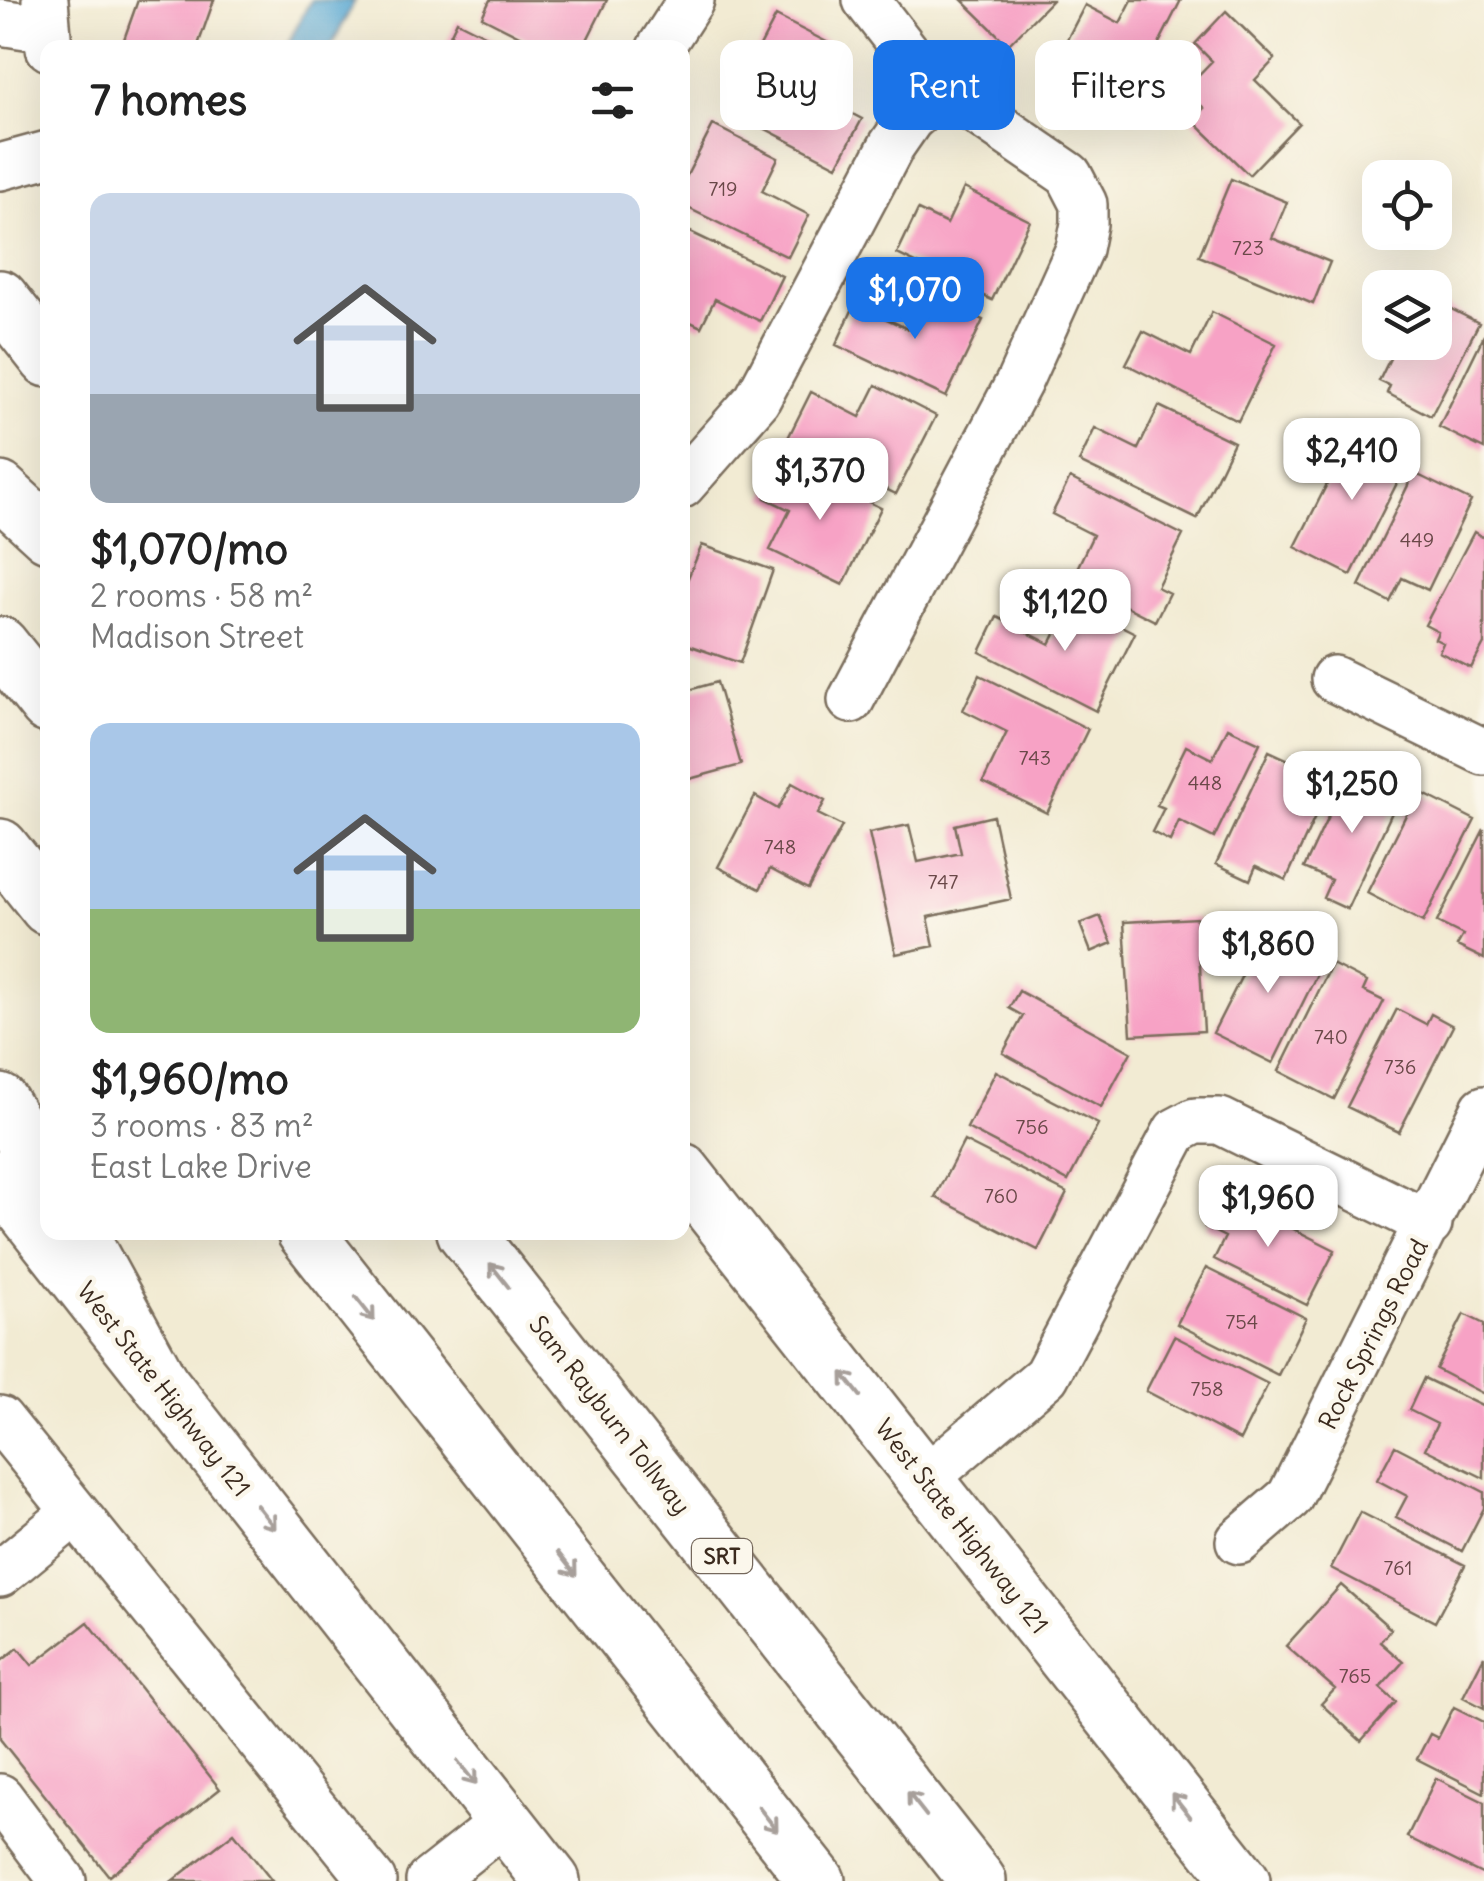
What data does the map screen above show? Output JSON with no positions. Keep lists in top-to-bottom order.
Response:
{
  "streets": {
    "main road": ["West State Highway 121", "Sam Rayburn Tollway", "SRT"],
    "street": ["Rock Springs Road"]
  },
  "house_numbers": [
    "719",
    "723",
    "449",
    "743",
    "448",
    "748",
    "747",
    "740",
    "736",
    "756",
    "760",
    "754",
    "758",
    "761",
    "765"
  ],
  "page": {
    "chip": ["Buy", "Rent", "Filters"],
    "heading": "7 homes",
    "list": [
      {
        "name": "$1,070/mo",
        "note": "2 rooms · 58 m² · Madison Street"
      },
      {
        "name": "$1,960/mo",
        "note": "3 rooms · 83 m² · East Lake Drive"
      }
    ],
    "price": [
      "$1,070",
      "$2,410",
      "$1,370",
      "$1,120",
      "$1,250",
      "$1,860",
      "$1,960"
    ]
  }
}
